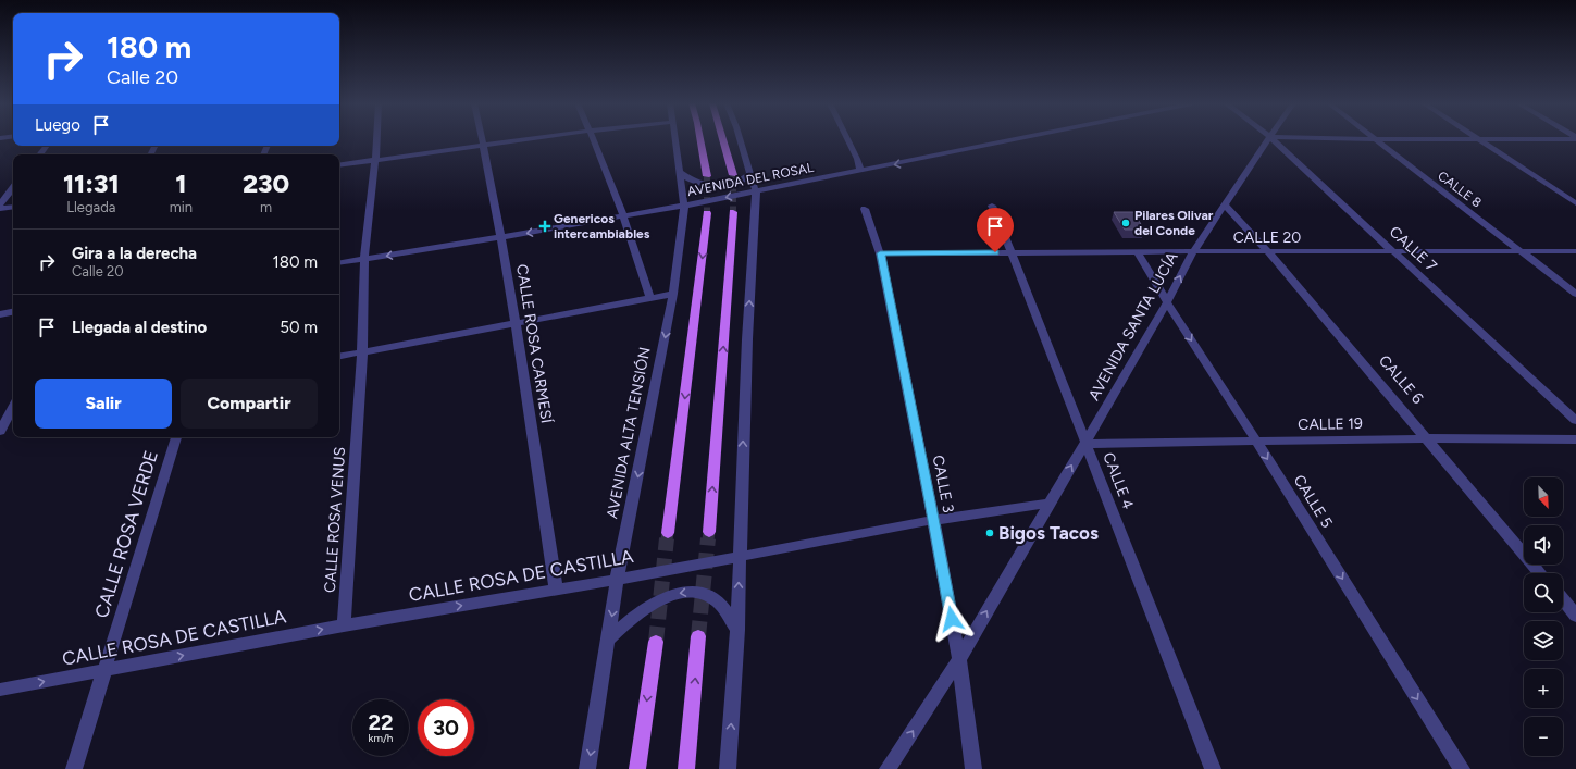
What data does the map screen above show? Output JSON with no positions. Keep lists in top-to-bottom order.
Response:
{
  "streets": {
    "street": [
      "AVENIDA DEL ROSAL",
      "CALLE 8",
      "CALLE 20",
      "CALLE 7",
      "AVENIDA SANTA LUCÍA",
      "CALLE ROSA CARMESÍ",
      "CALLE 6",
      "CALLE 19",
      "AVENIDA ALTA TENSIÓN",
      "CALLE 4",
      "CALLE 3",
      "CALLE 5",
      "CALLE ROSA VENUS",
      "CALLE ROSA VERDE",
      "CALLE ROSA DE CASTILLA"
    ]
  },
  "crossings": [
    ["AVENIDA DEL ROSAL", "CALLE ROSA CARMESÍ"],
    ["AVENIDA DEL ROSAL", "AVENIDA ALTA TENSIÓN"],
    ["AVENIDA DEL ROSAL", "CALLE ROSA VENUS"],
    ["CALLE 8", "CALLE 20"],
    ["CALLE 20", "CALLE 7"],
    ["CALLE 20", "AVENIDA SANTA LUCÍA"],
    ["CALLE 20", "CALLE 6"],
    ["CALLE 20", "CALLE 4"],
    ["CALLE 20", "CALLE 3"],
    ["CALLE 20", "CALLE 5"],
    ["AVENIDA SANTA LUCÍA", "CALLE 6"],
    ["AVENIDA SANTA LUCÍA", "CALLE 19"],
    ["AVENIDA SANTA LUCÍA", "CALLE 4"],
    ["AVENIDA SANTA LUCÍA", "CALLE 3"],
    ["AVENIDA SANTA LUCÍA", "CALLE 5"],
    ["AVENIDA SANTA LUCÍA", "CALLE ROSA DE CASTILLA"],
    ["CALLE ROSA CARMESÍ", "CALLE ROSA DE CASTILLA"],
    ["CALLE 6", "CALLE 19"],
    ["CALLE 19", "CALLE 4"],
    ["CALLE 19", "CALLE 5"],
    ["AVENIDA ALTA TENSIÓN", "CALLE ROSA DE CASTILLA"],
    ["CALLE 3", "CALLE ROSA DE CASTILLA"],
    ["CALLE ROSA VENUS", "CALLE ROSA DE CASTILLA"],
    ["CALLE ROSA VERDE", "CALLE ROSA DE CASTILLA"]
  ],
  "one_way": [
    "AVENIDA SANTA LUCÍA",
    "AVENIDA ALTA TENSIÓN",
    "CALLE 5",
    "CALLE ROSA DE CASTILLA"
  ],
  "places": {
    "other": ["Pilares Olivar del Conde", "Bigos Tacos"],
    "health": ["Genericos intercambiables"]
  },
  "north": "bottom right",
  "page": {
    "turn": ["180 m", "Calle 20"],
    "then": "Luego",
    "eta": [
      "11:31",
      "Llegada",
      "1",
      "min",
      "230",
      "m"
    ],
    "list": [
      {
        "name": "Gira a la derecha",
        "note": "Calle 20",
        "value": "180 m"
      },
      {
        "name": "Llegada al destino",
        "value": "50 m"
      }
    ],
    "buttons": ["Salir", "Compartir"],
    "map_buttons": ["+", "−"],
    "speed": "22 km/h",
    "limit": "30"
  }
}
